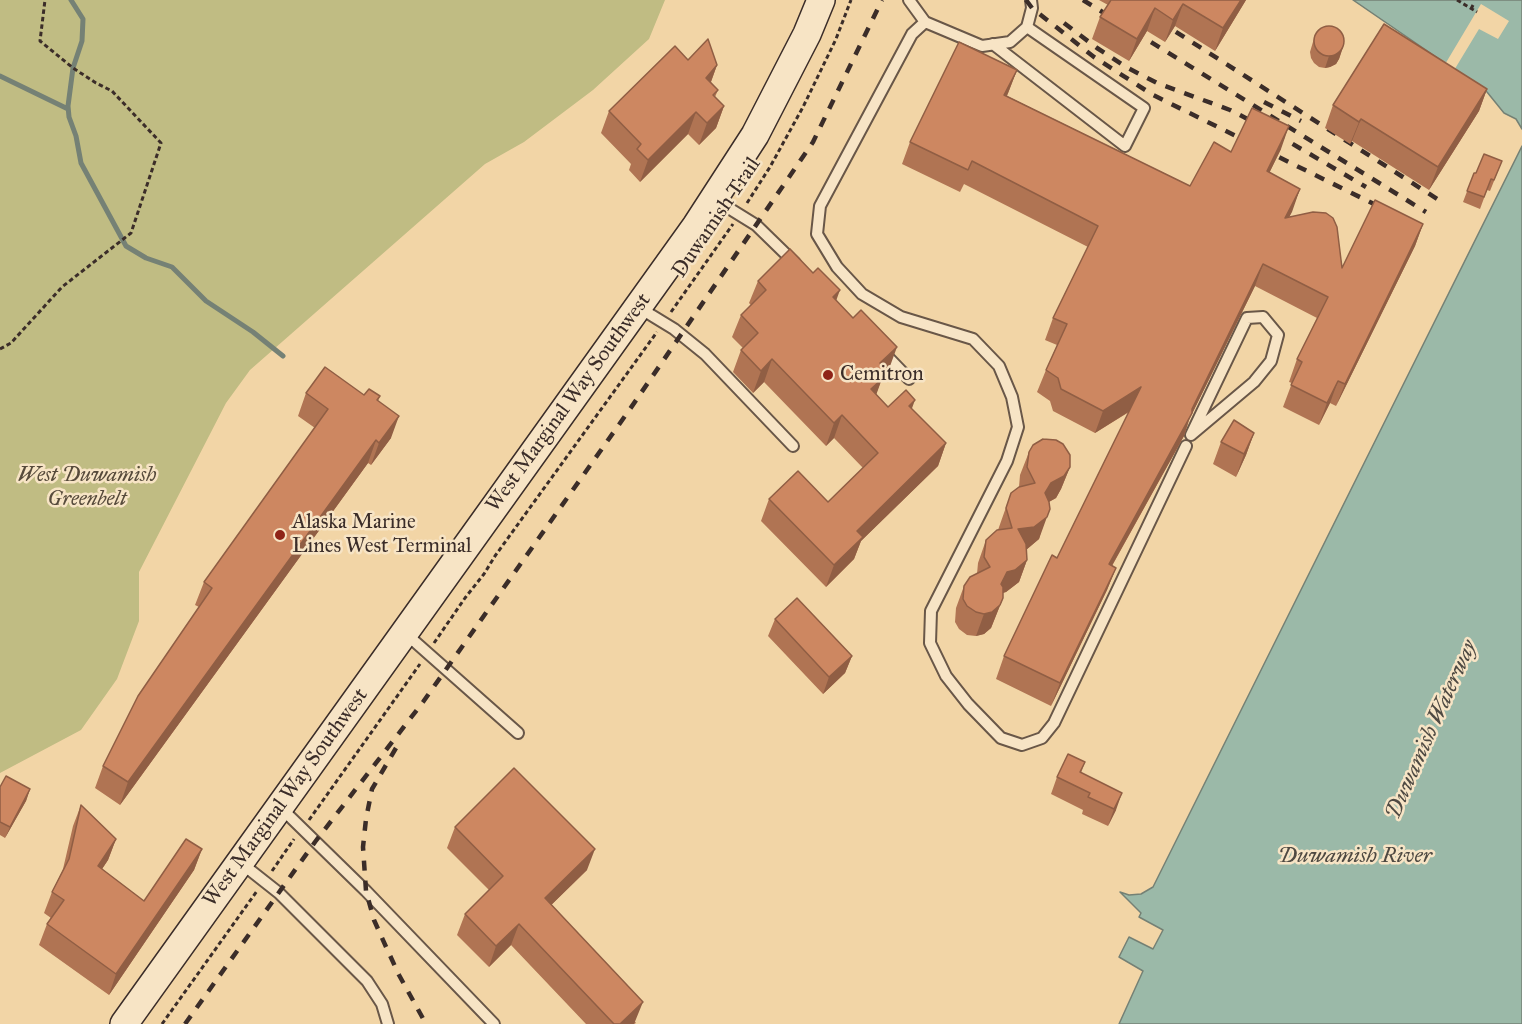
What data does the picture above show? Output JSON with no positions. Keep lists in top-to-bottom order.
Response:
{
  "streets": {
    "main road": ["West Marginal Way Southwest"],
    "path": ["Duwamish Trail"]
  },
  "water": ["Duwamish Waterway", "Duwamish River"],
  "parks": ["West Duwamish Greenbelt"],
  "places": ["Cemitron", "Alaska Marine Lines West Terminal"]
}
